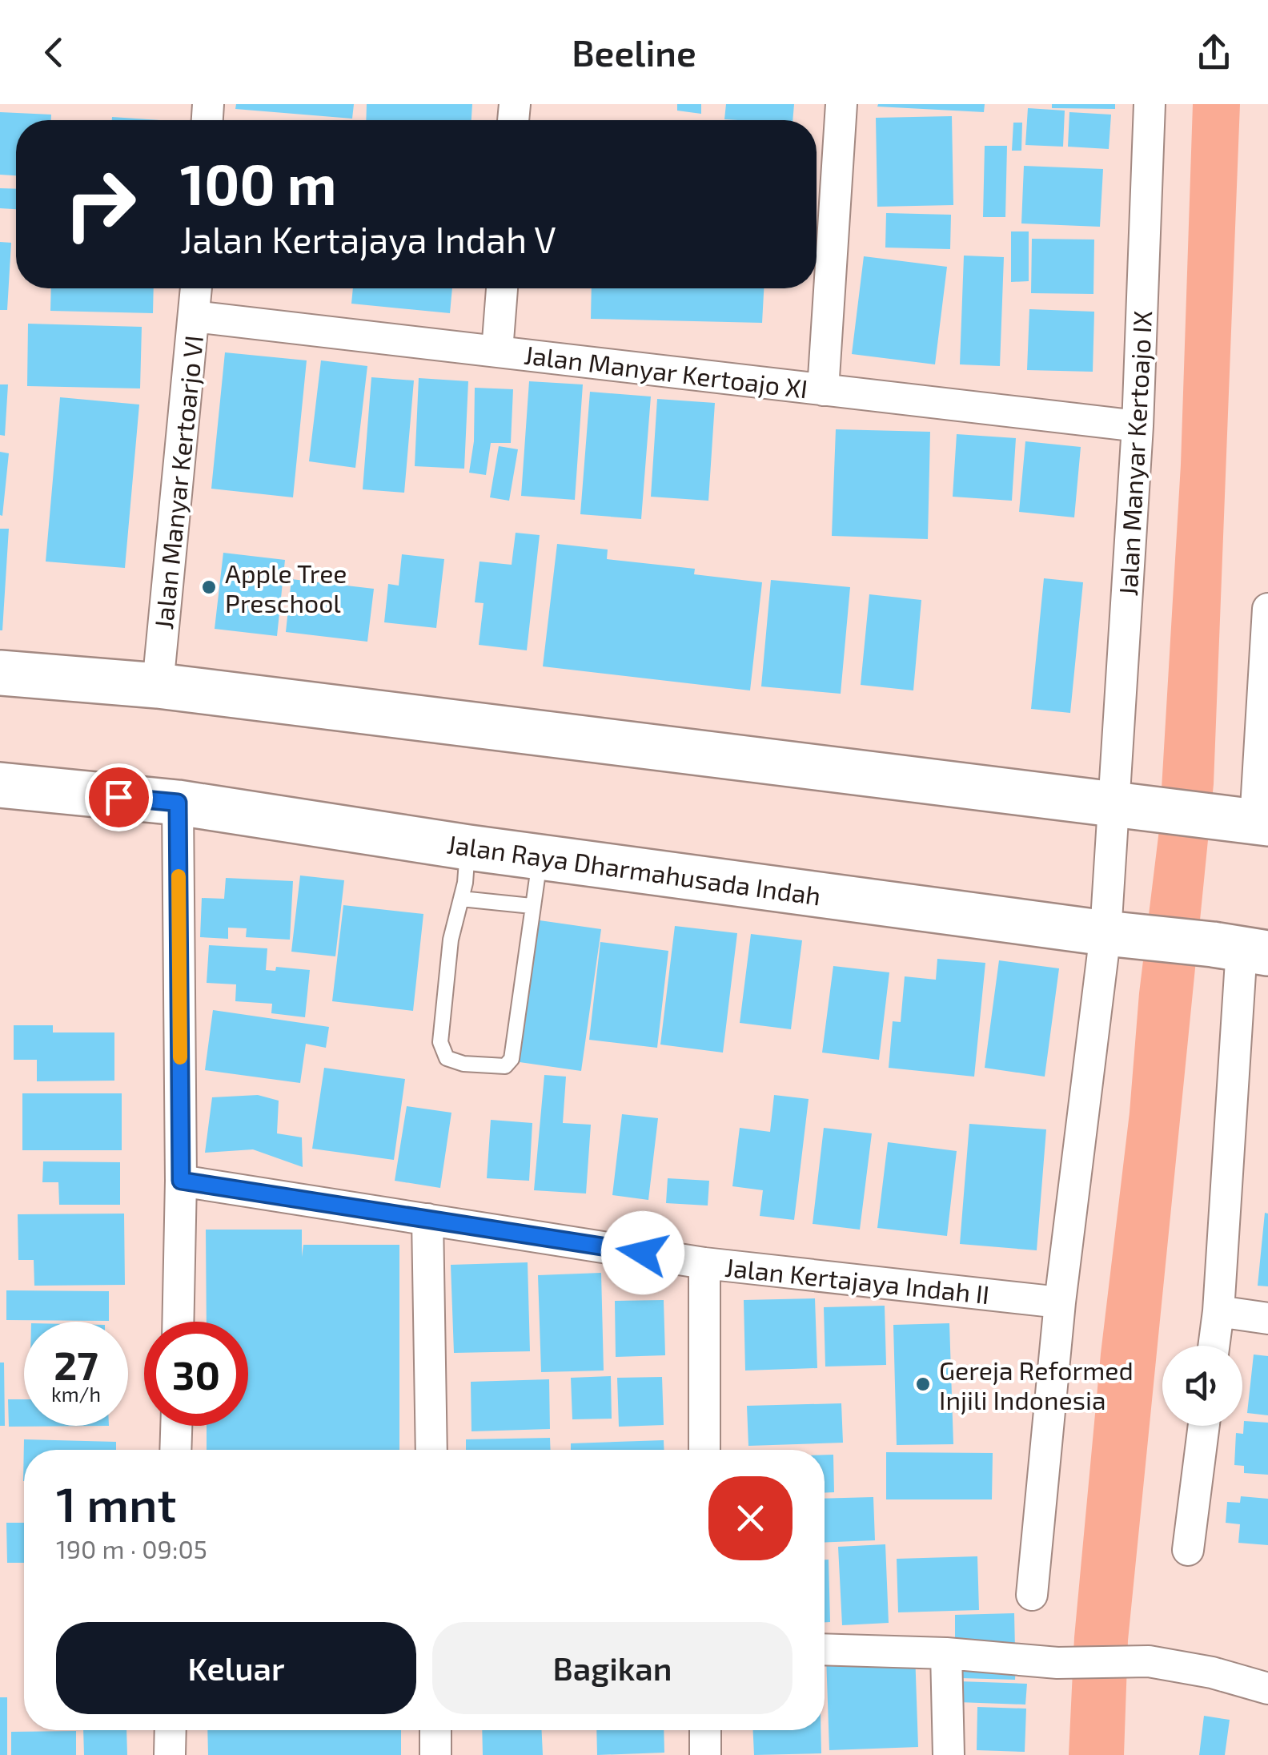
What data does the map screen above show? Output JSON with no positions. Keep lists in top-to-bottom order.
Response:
{
  "streets": {
    "main road": ["Jalan Raya Dharmahusada Indah"],
    "street": [
      "Jalan Manyar Kertoajo XI",
      "Jalan Manyar Kertoajo IX",
      "Jalan Manyar Kertoarjo VI",
      "Jalan Kertajaya Indah II"
    ]
  },
  "crossings": [
    ["Jalan Manyar Kertoajo XI", "Jalan Manyar Kertoajo IX"],
    ["Jalan Manyar Kertoajo XI", "Jalan Manyar Kertoarjo VI"]
  ],
  "places": ["Apple Tree Preschool", "Gereja Reformed Injili Indonesia"],
  "page": {
    "header": "Beeline",
    "turn": ["100 m", "Jalan Kertajaya Indah V"],
    "speed": "27 km/h",
    "limit": "30",
    "heading": ["1 mnt", "190 m · 09:05"],
    "buttons": ["Keluar", "Bagikan"]
  }
}
